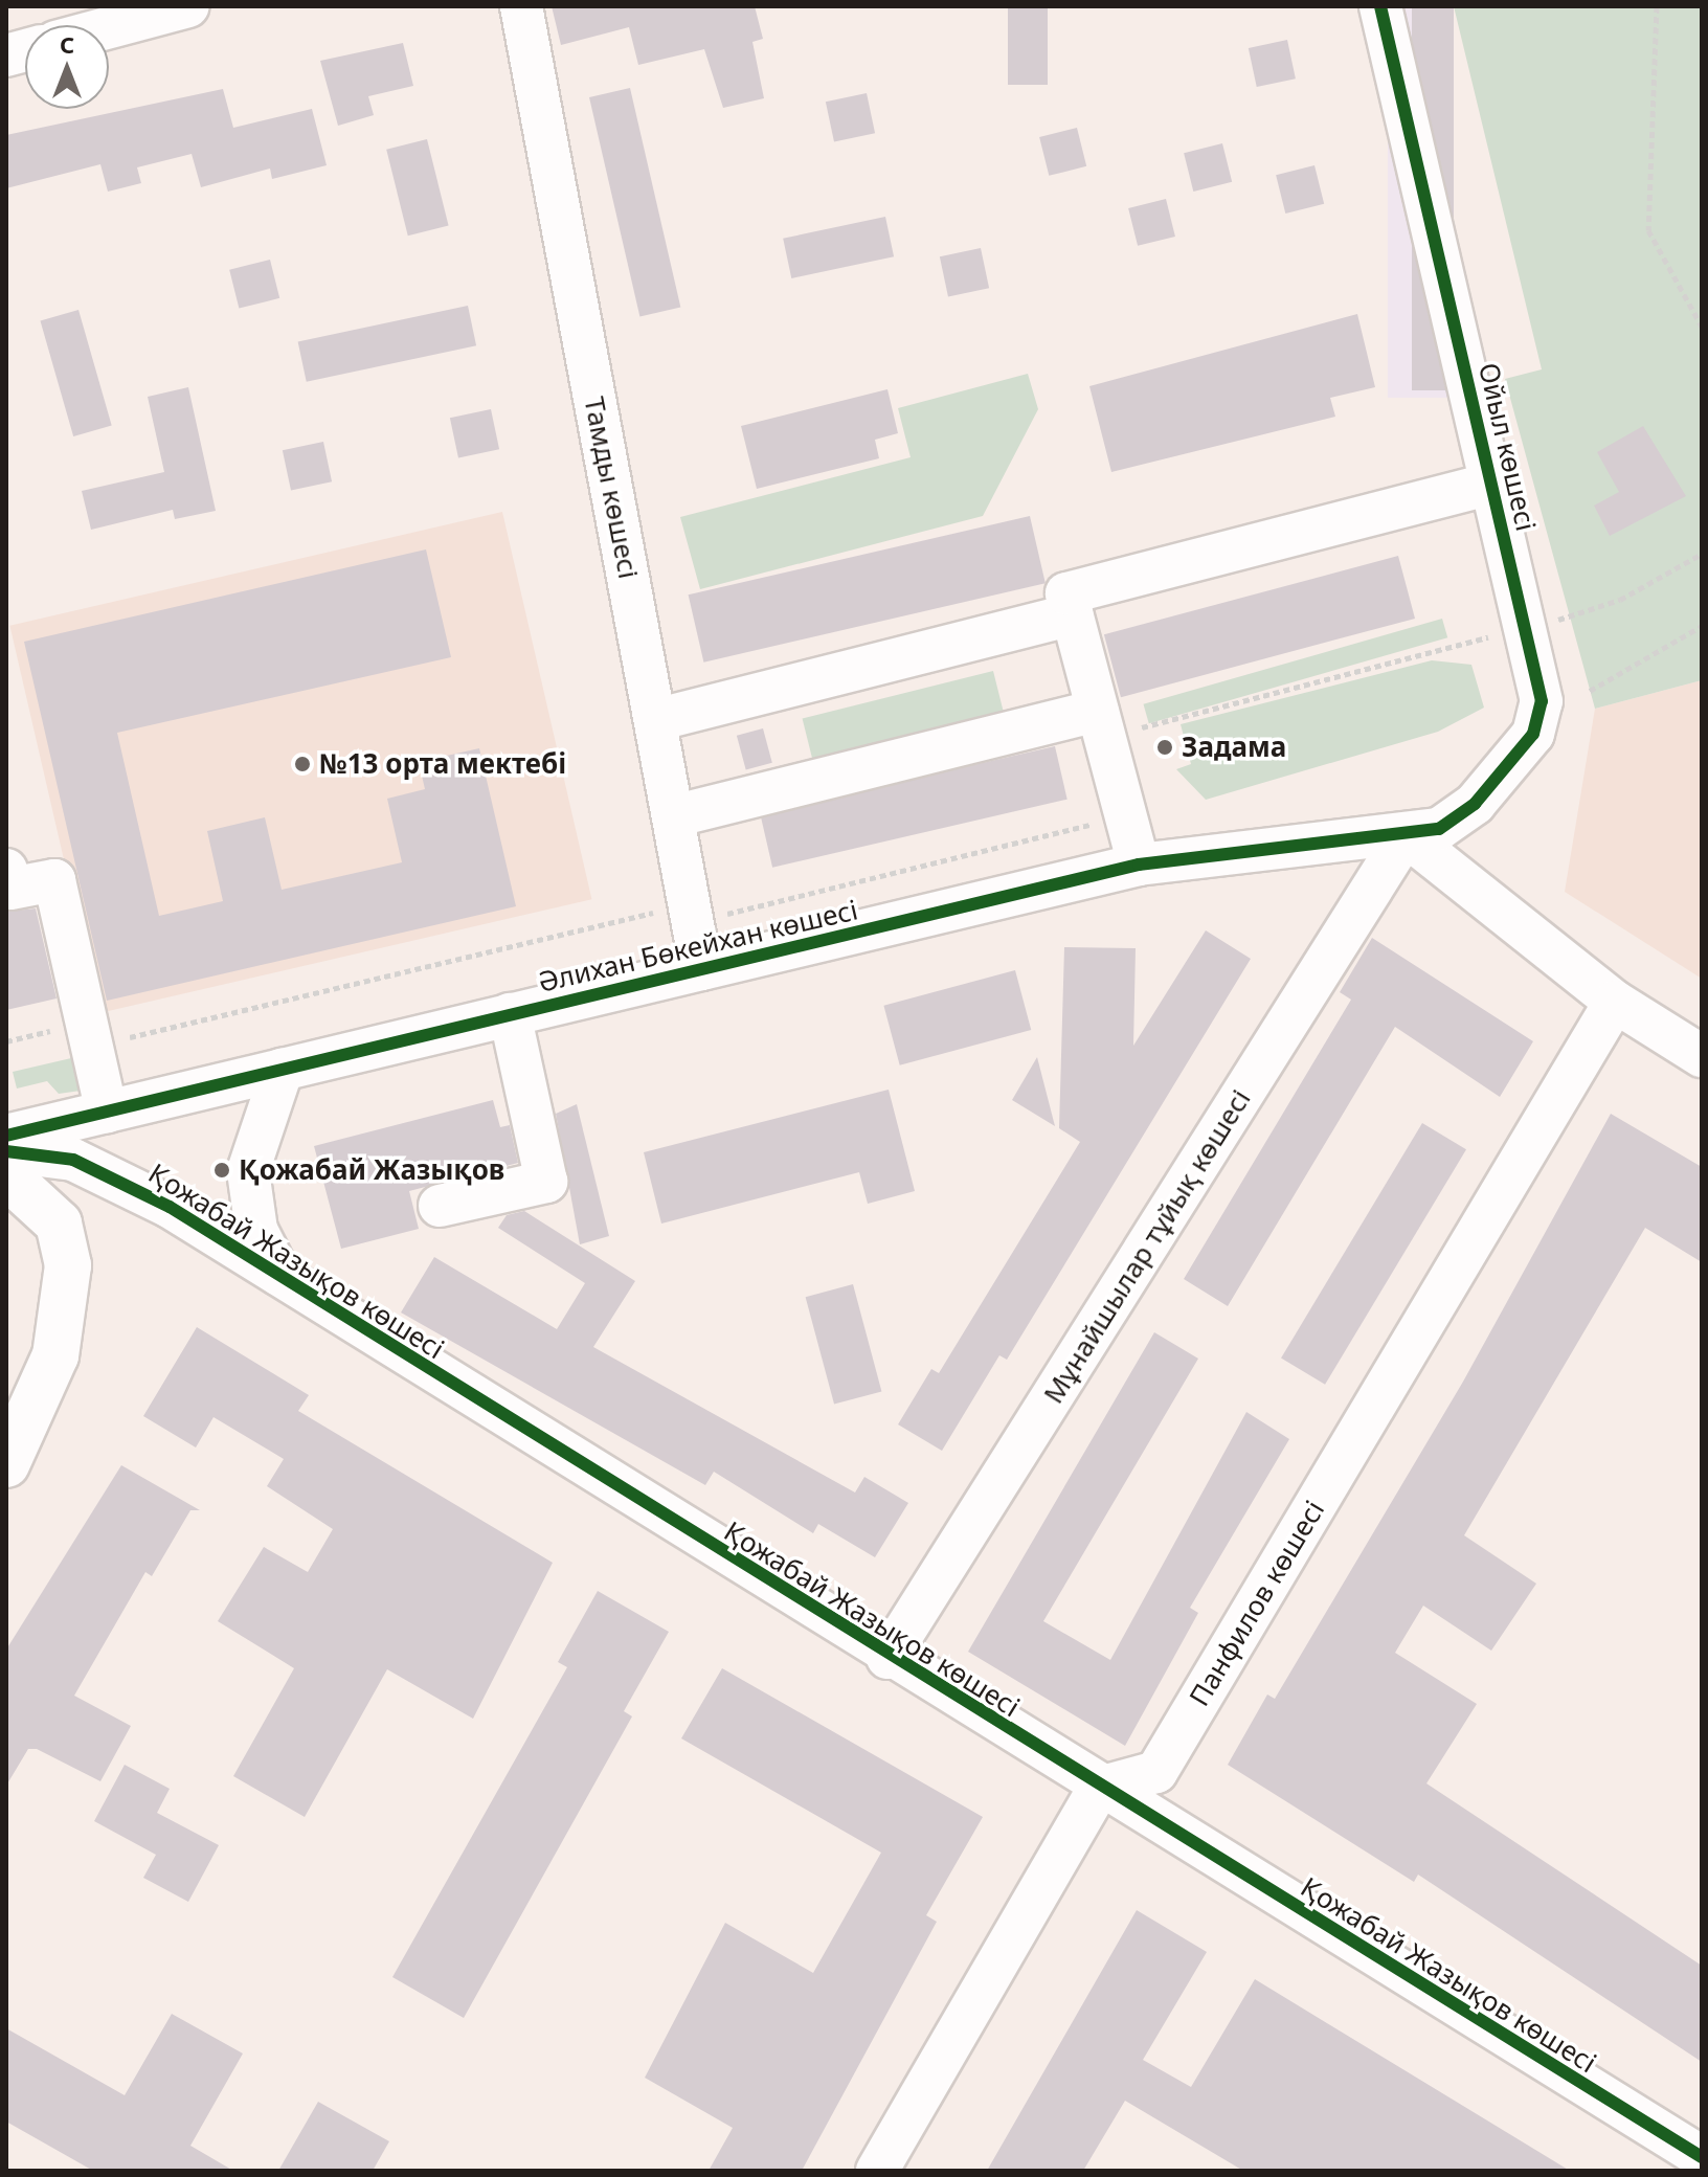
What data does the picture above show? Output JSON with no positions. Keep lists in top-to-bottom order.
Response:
{
  "streets": {
    "street": [
      "Ойыл көшесі",
      "Тамды көшесі",
      "Әлихан Бөкейхан көшесі",
      "Мұнайшылар тұйық көшесі",
      "Қожабай Жазықов көшесі",
      "Панфилов көшесі"
    ]
  },
  "crossings": [
    ["Ойыл көшесі", "Әлихан Бөкейхан көшесі"],
    ["Ойыл көшесі", "Мұнайшылар тұйық көшесі"],
    ["Тамды көшесі", "Әлихан Бөкейхан көшесі"],
    ["Әлихан Бөкейхан көшесі", "Мұнайшылар тұйық көшесі"],
    ["Мұнайшылар тұйық көшесі", "Қожабай Жазықов көшесі"],
    ["Қожабай Жазықов көшесі", "Панфилов көшесі"]
  ],
  "places": ["Задама", "№13 орта мектебі", "Қожабай Жазықов"],
  "north": "top"
}
